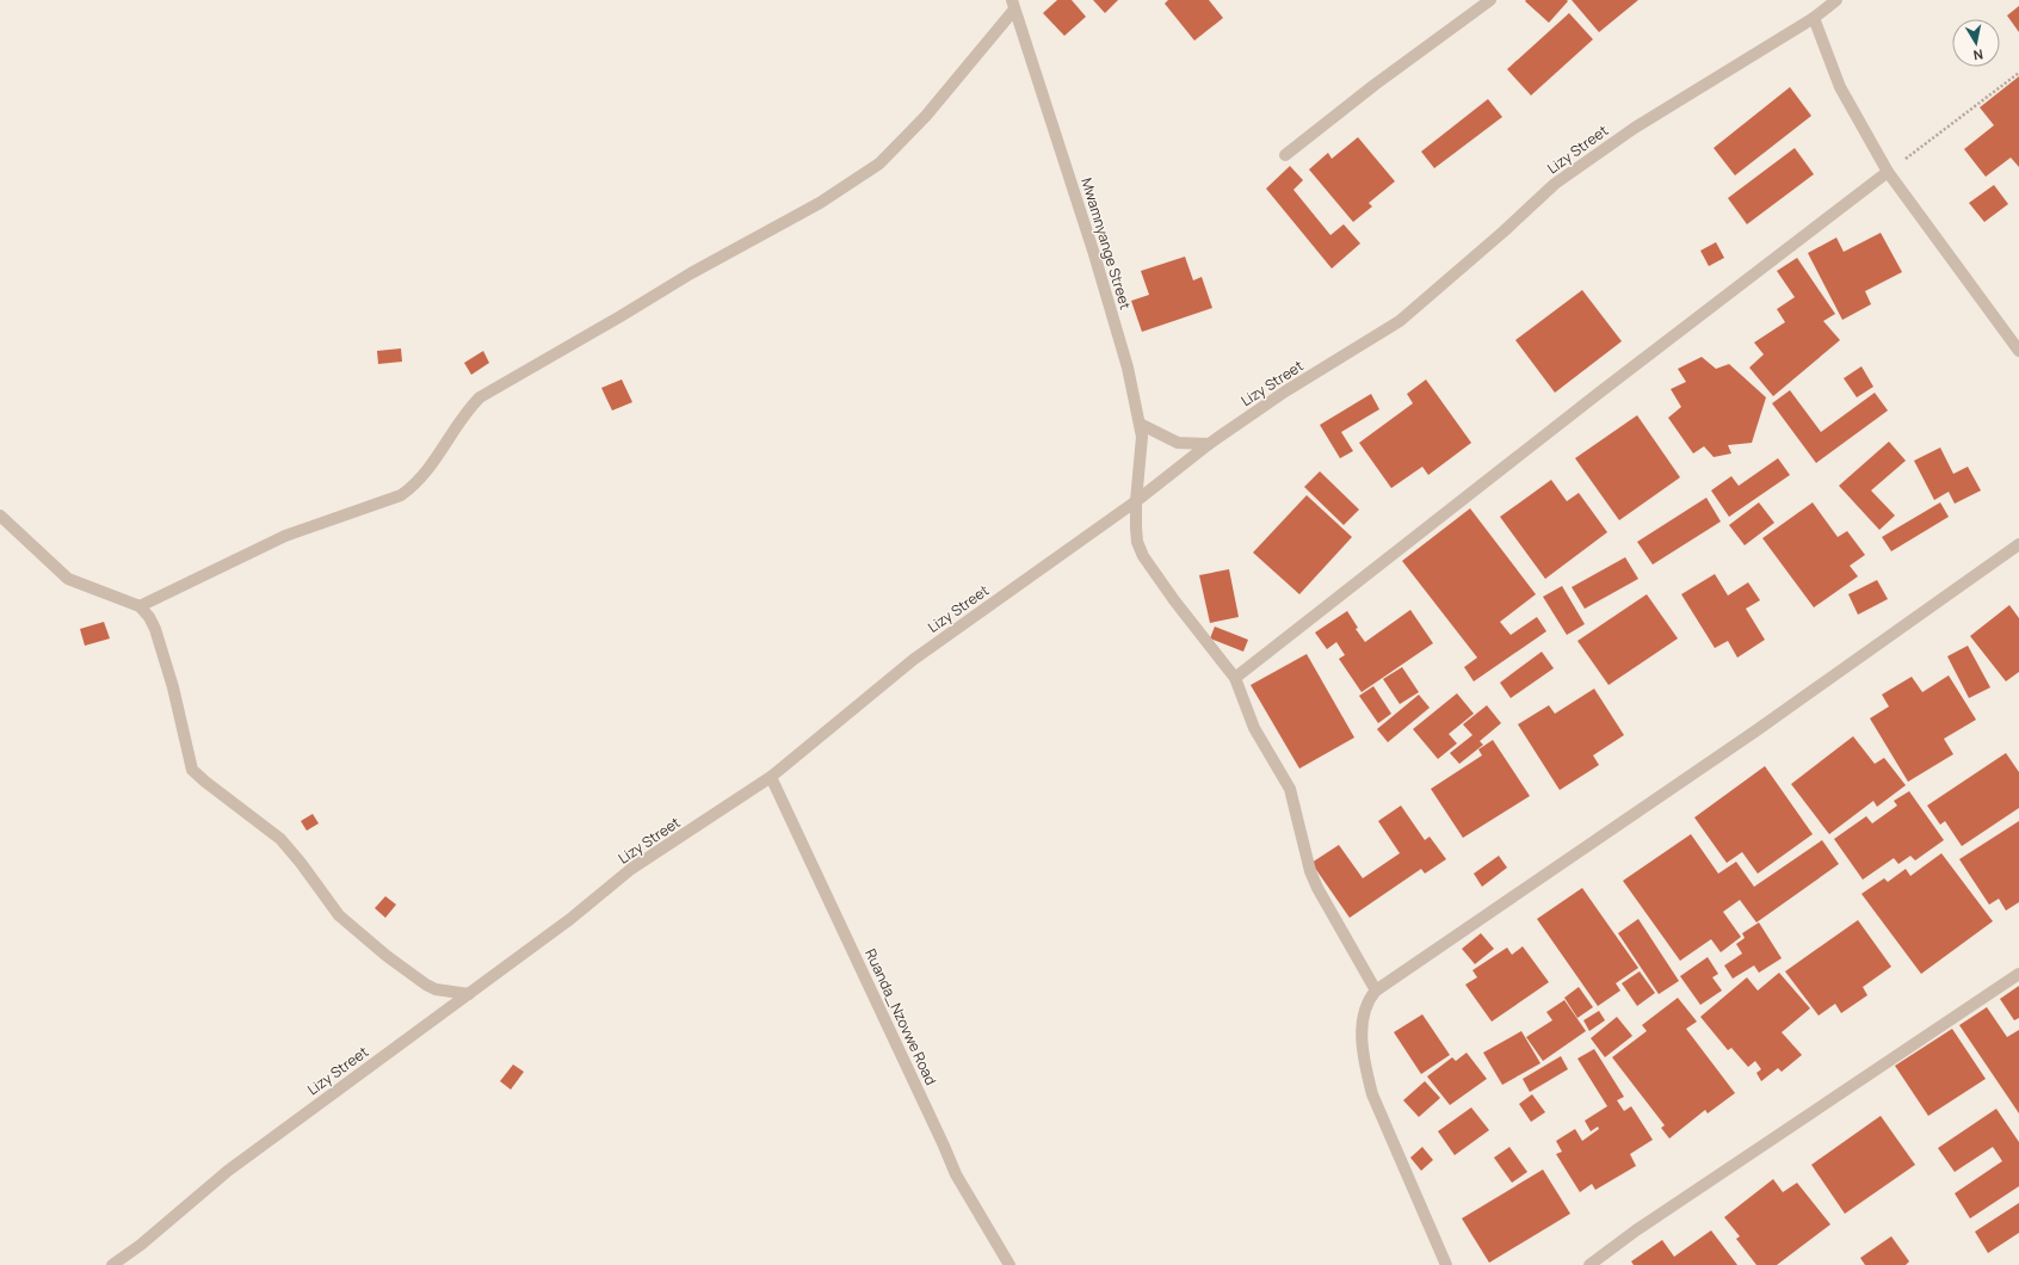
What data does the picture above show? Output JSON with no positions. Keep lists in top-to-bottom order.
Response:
{
  "streets": {
    "street": ["Lizy Street", "Mwamnyange Street", "Ruanda_Nzovwe Road"]
  },
  "crossings": [
    ["Lizy Street", "Mwamnyange Street"],
    ["Lizy Street", "Ruanda_Nzovwe Road"]
  ],
  "north": "bottom"
}
